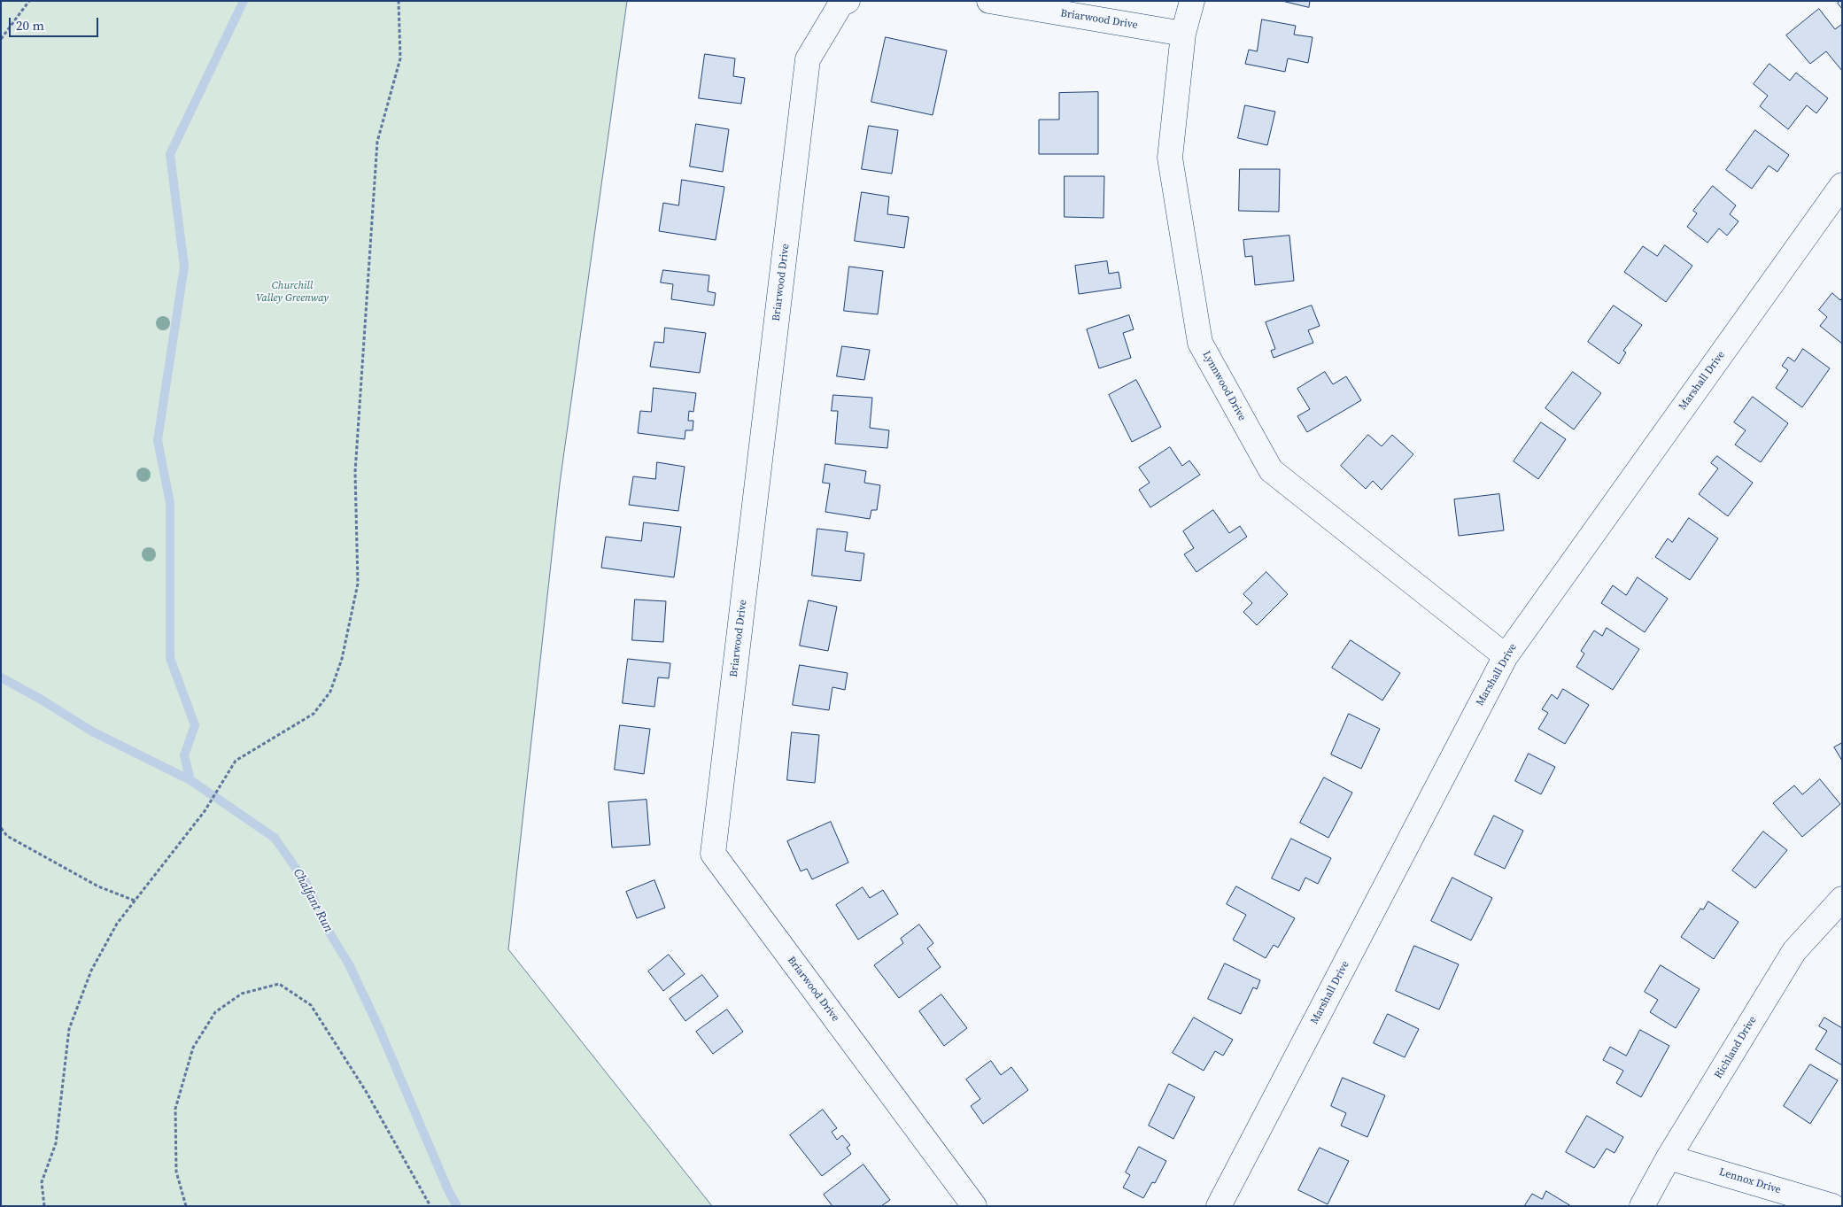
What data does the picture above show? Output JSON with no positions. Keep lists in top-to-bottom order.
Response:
{
  "streets": {
    "street": [
      "Briarwood Drive",
      "Marshall Drive",
      "Lynnwood Drive",
      "Richland Drive",
      "Lennox Drive"
    ]
  },
  "crossings": [
    ["Briarwood Drive", "Lynnwood Drive"],
    ["Marshall Drive", "Lynnwood Drive"],
    ["Richland Drive", "Lennox Drive"]
  ],
  "water": ["Chalfant Run"],
  "parks": ["Churchill Valley Greenway"],
  "scale_bar": "20 m"
}
